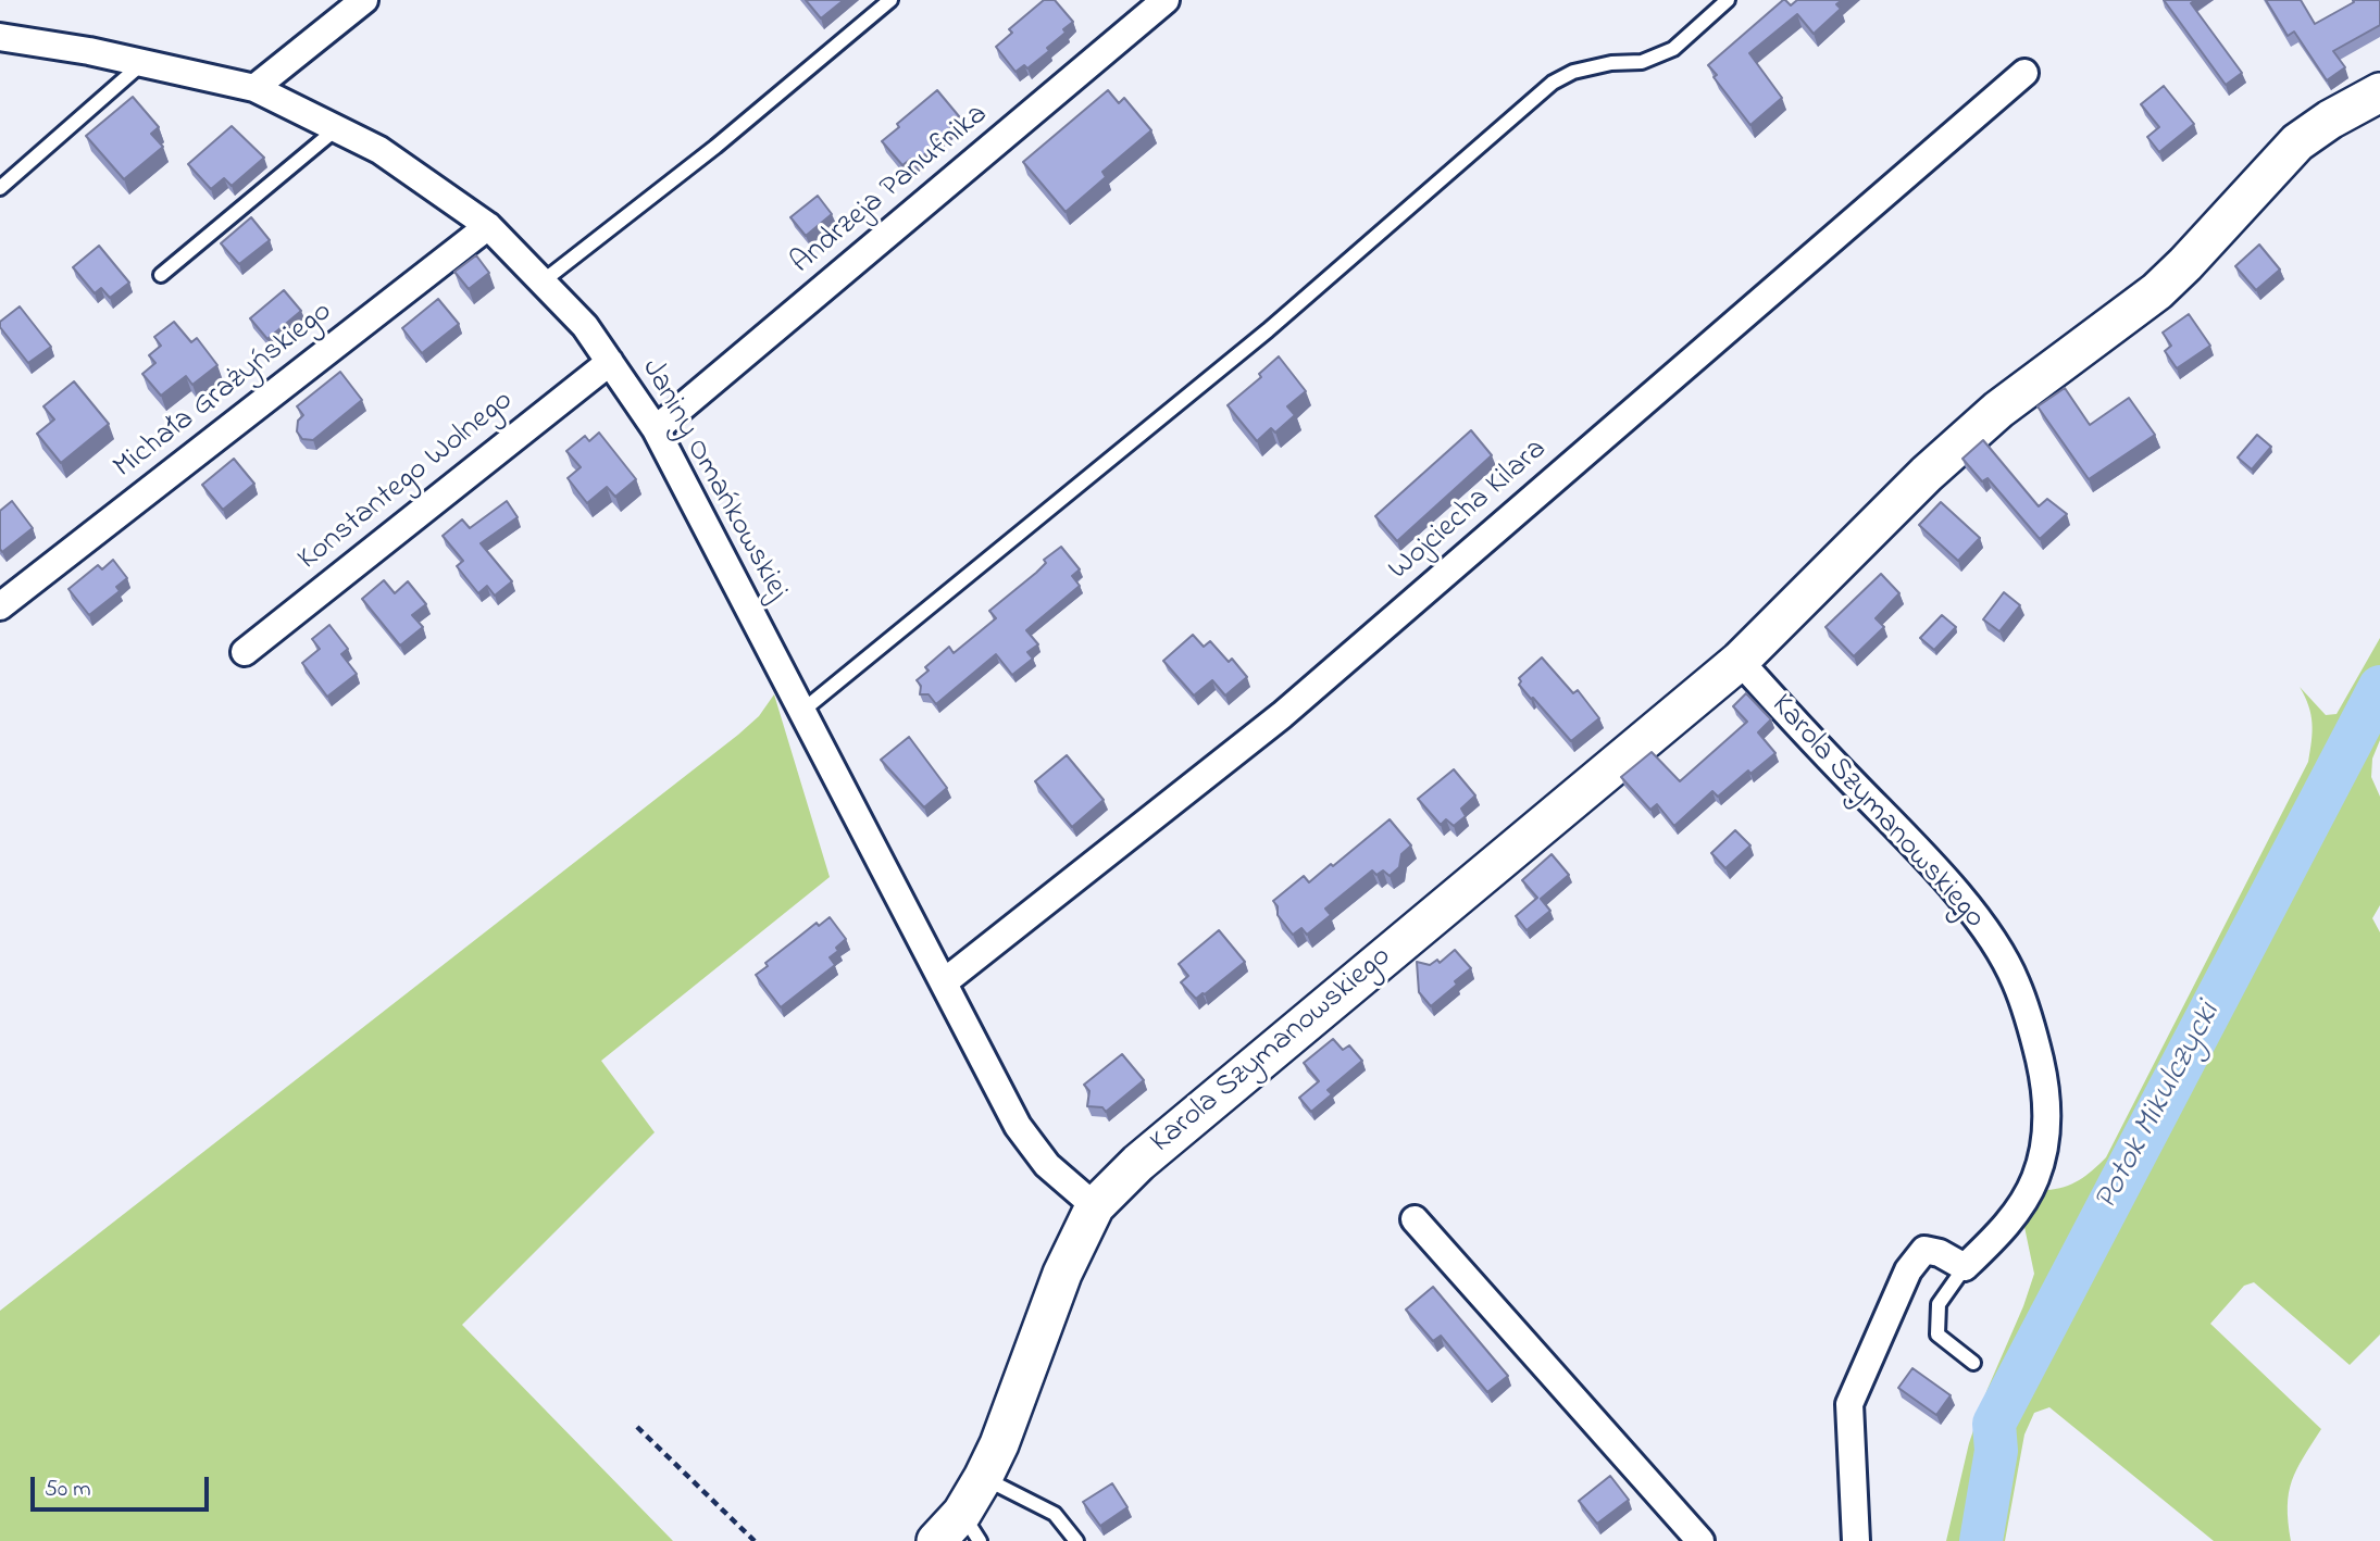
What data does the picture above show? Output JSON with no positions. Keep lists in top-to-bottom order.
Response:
{
  "streets": {
    "street": [
      "Andrzeja Panufnika",
      "Michała Grażyńskiego",
      "Janiny Omańkowskiej",
      "Konstantego Wolnego",
      "Wojciecha Kilara",
      "Karola Szymanowskiego"
    ]
  },
  "crossings": [
    ["Andrzeja Panufnika", "Janiny Omańkowskiej"],
    ["Michała Grażyńskiego", "Janiny Omańkowskiej"],
    ["Janiny Omańkowskiej", "Konstantego Wolnego"],
    ["Janiny Omańkowskiej", "Wojciecha Kilara"],
    ["Janiny Omańkowskiej", "Karola Szymanowskiego"]
  ],
  "water": ["Potok Mikulczycki"],
  "scale_bar": "50 m"
}
